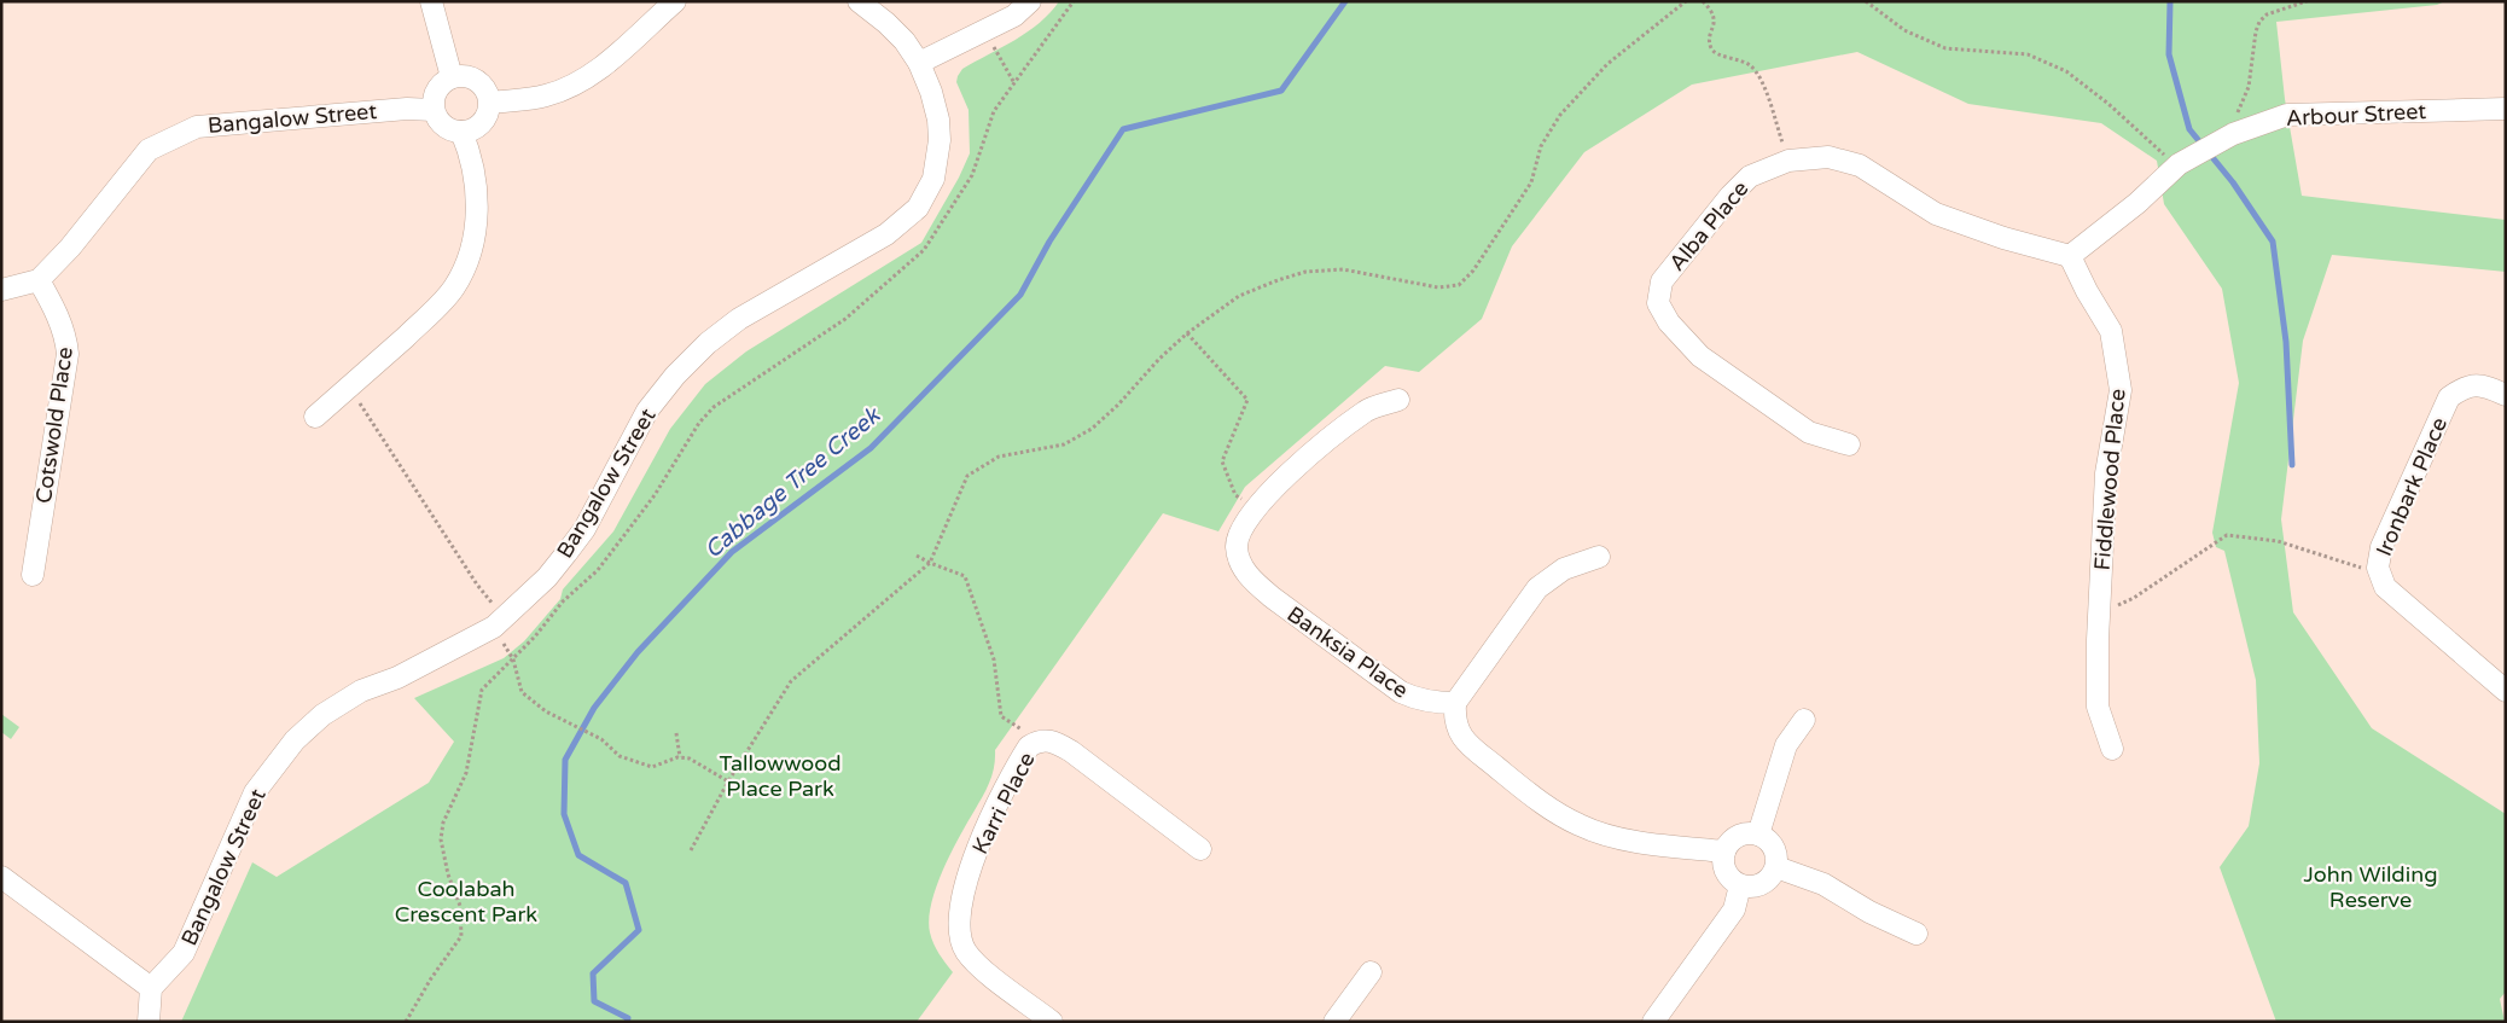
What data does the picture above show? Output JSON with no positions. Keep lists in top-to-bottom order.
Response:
{
  "streets": {
    "street": [
      "Arbour Street",
      "Bangalow Street",
      "Alba Place",
      "Cotswold Place",
      "Fiddlewood Place",
      "Ironbark Place",
      "Banksia Place",
      "Karri Place"
    ]
  },
  "crossings": [
    ["Arbour Street", "Alba Place"],
    ["Arbour Street", "Fiddlewood Place"],
    ["Bangalow Street", "Cotswold Place"],
    ["Alba Place", "Fiddlewood Place"]
  ],
  "water": ["Cabbage Tree Creek"],
  "parks": ["Tallowwood Place Park", "John Wilding Reserve", "Coolabah Crescent Park"]
}
